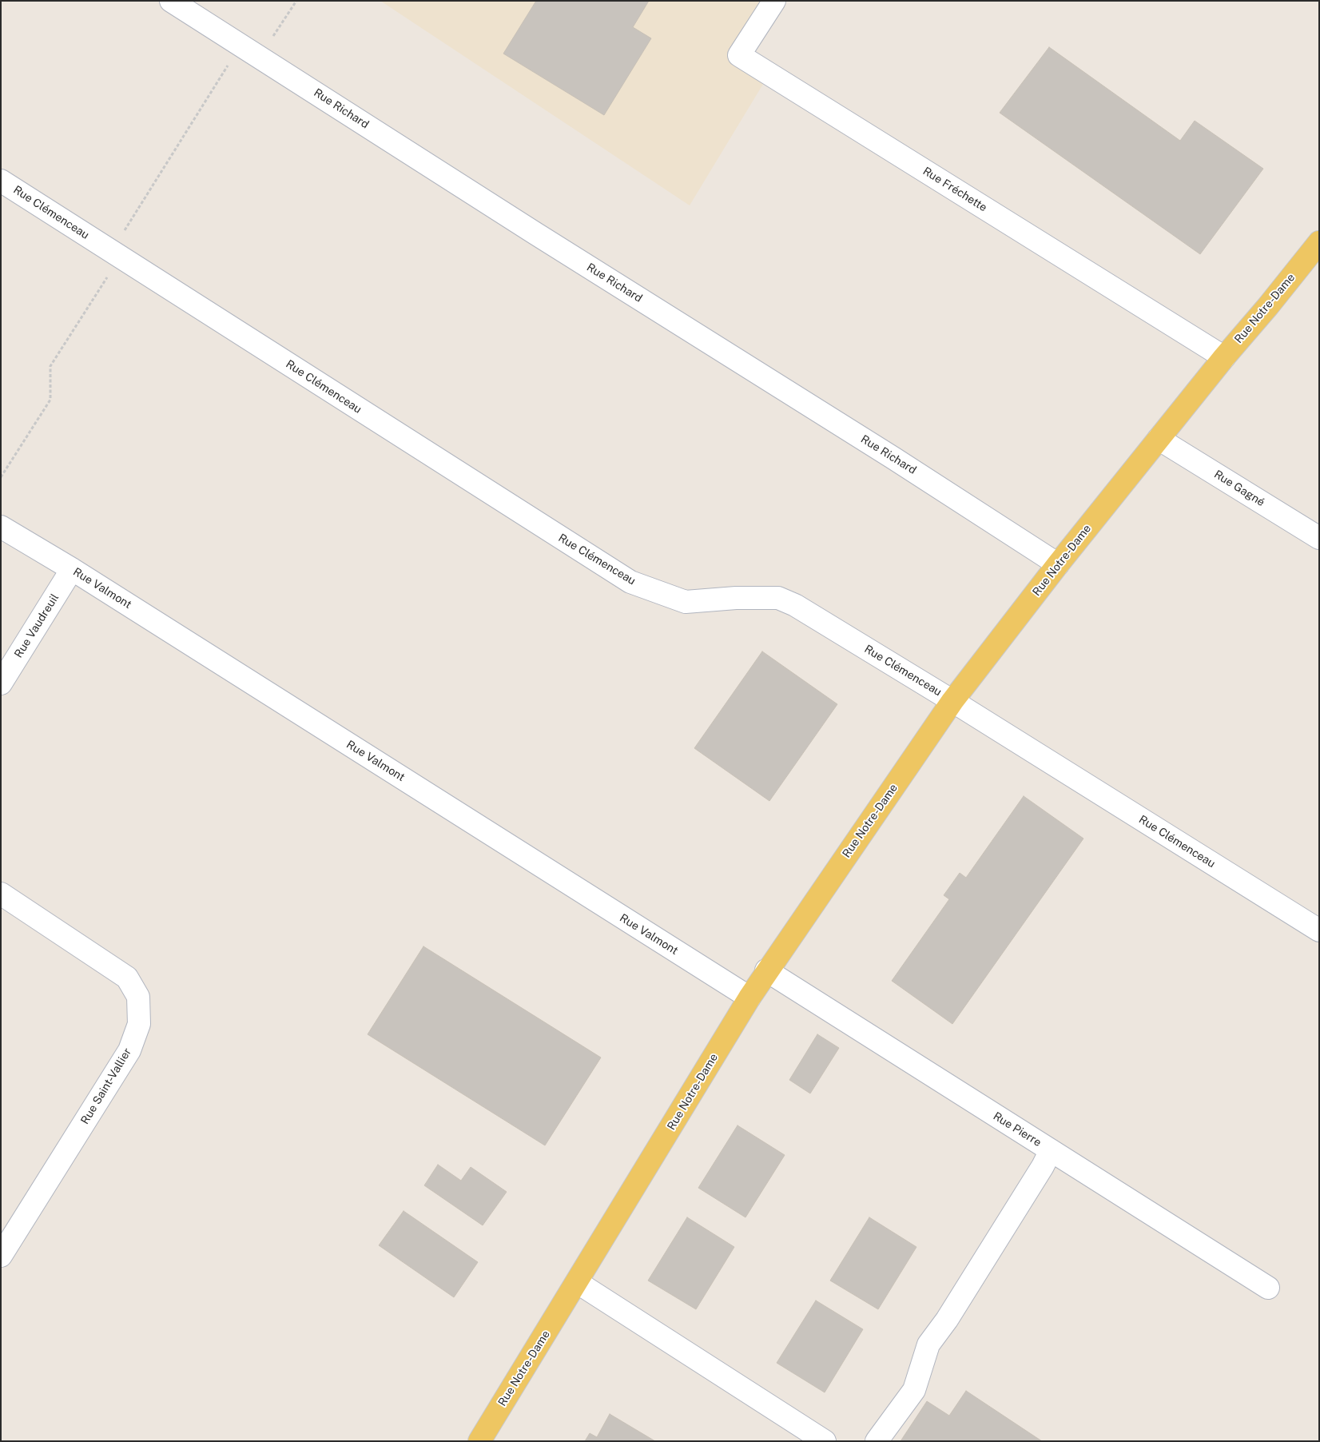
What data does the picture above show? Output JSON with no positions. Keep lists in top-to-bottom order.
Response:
{
  "streets": {
    "main road": ["Rue Notre-Dame"],
    "street": [
      "Rue Richard",
      "Rue Fréchette",
      "Rue Clémenceau",
      "Rue Gagné",
      "Rue Valmont",
      "Rue Vaudreuil",
      "Rue Saint-Vallier",
      "Rue Pierre"
    ]
  },
  "crossings": [
    ["Rue Richard", "Rue Notre-Dame"],
    ["Rue Fréchette", "Rue Notre-Dame"],
    ["Rue Clémenceau", "Rue Notre-Dame"],
    ["Rue Notre-Dame", "Rue Gagné"],
    ["Rue Notre-Dame", "Rue Valmont"],
    ["Rue Notre-Dame", "Rue Pierre"],
    ["Rue Valmont", "Rue Vaudreuil"]
  ]
}
